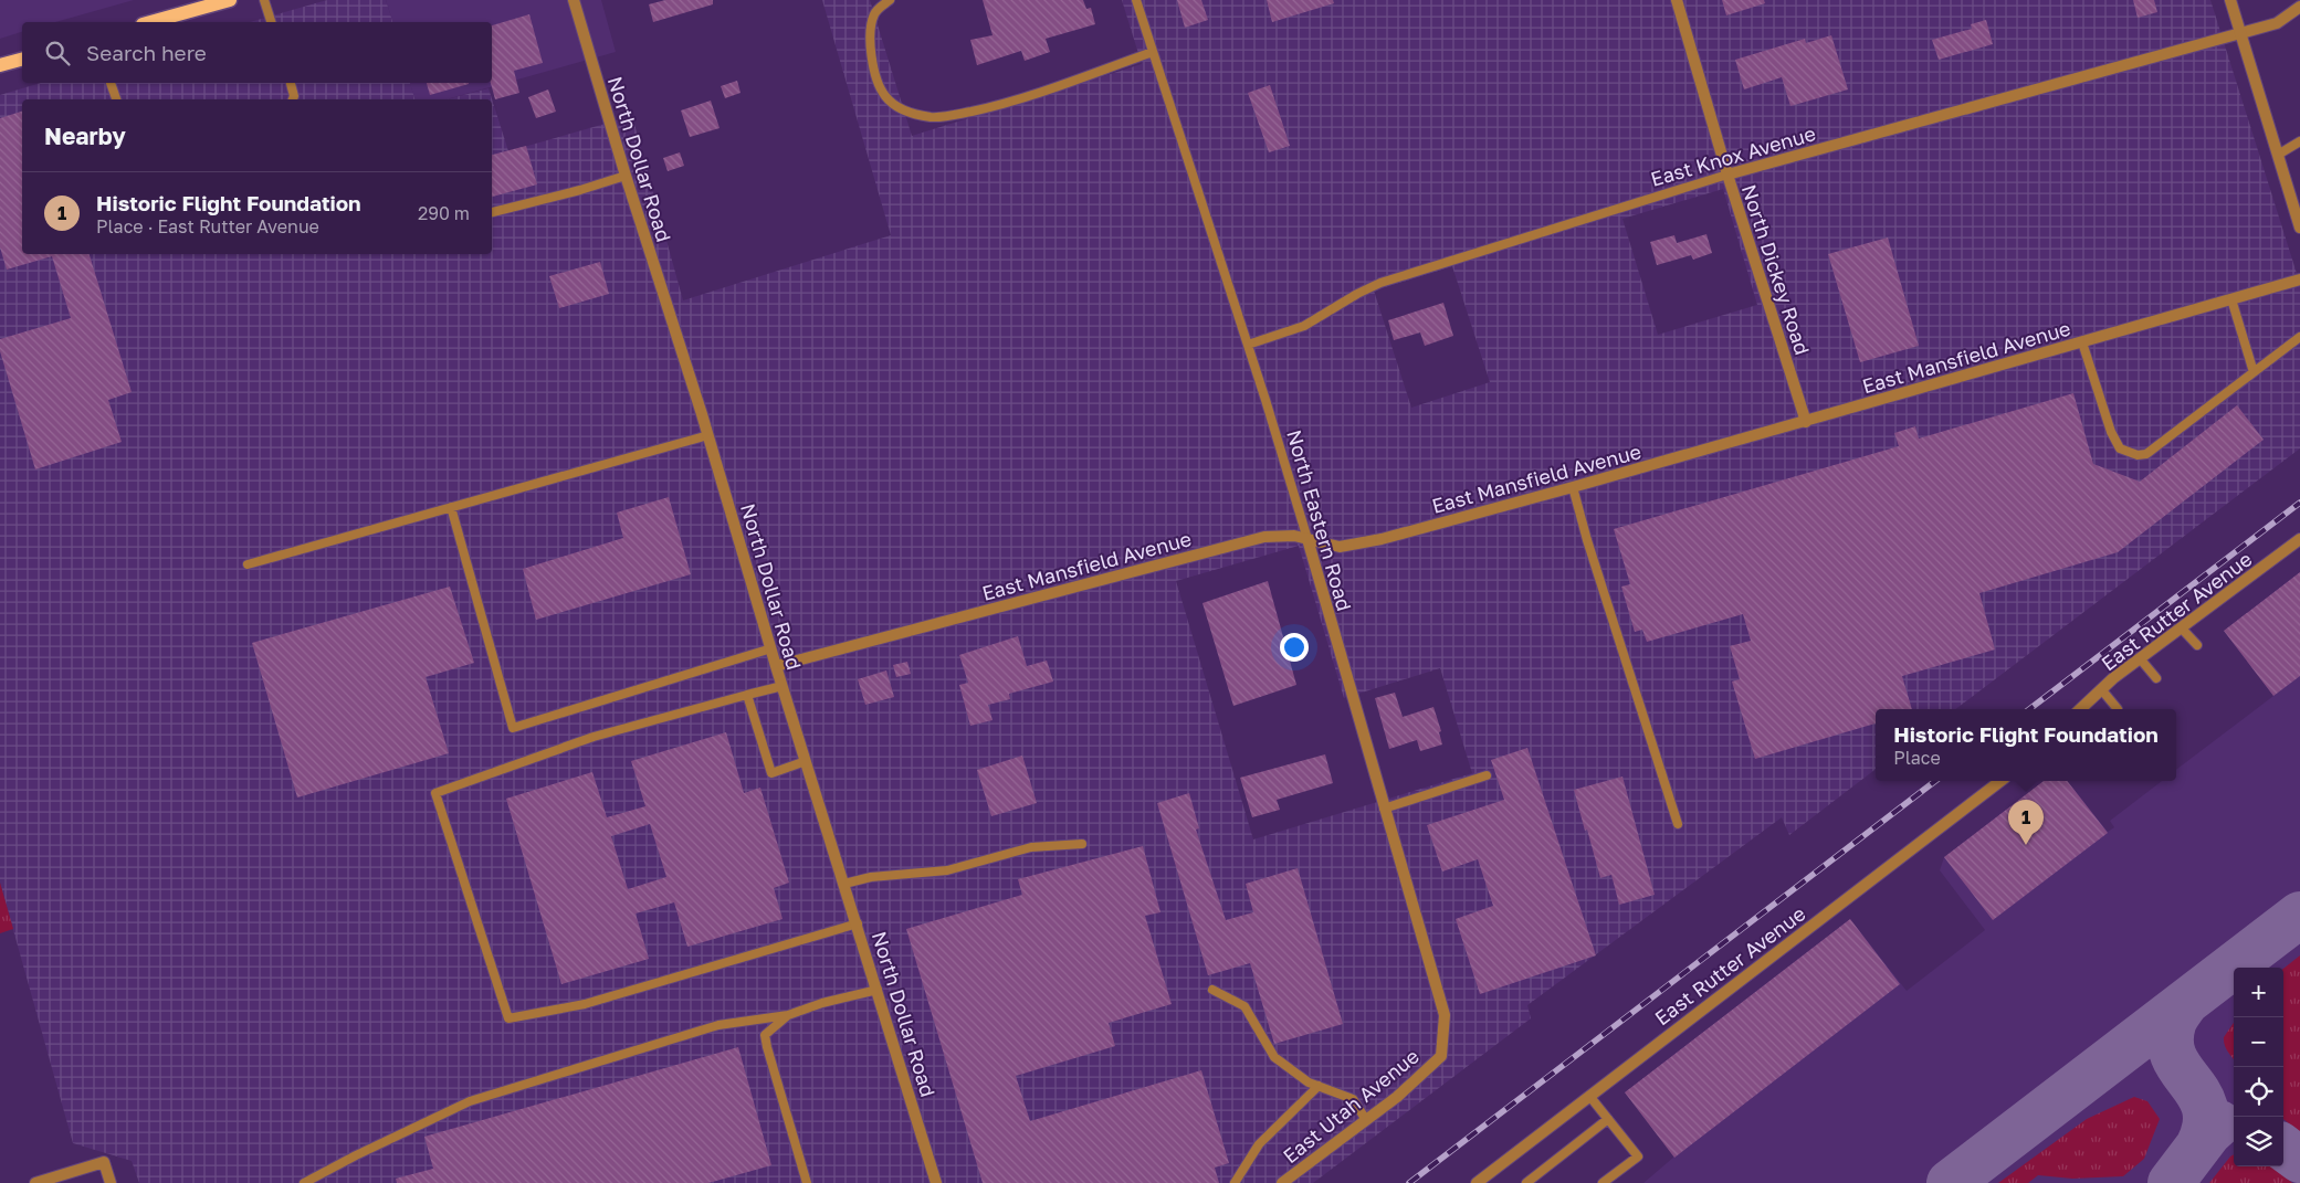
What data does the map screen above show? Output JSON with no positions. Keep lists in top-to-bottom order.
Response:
{
  "streets": {
    "street": [
      "East Knox Avenue",
      "North Dollar Road",
      "North Dickey Road",
      "East Mansfield Avenue",
      "North Eastern Road",
      "East Rutter Avenue",
      "East Utah Avenue"
    ]
  },
  "crossings": [
    ["East Knox Avenue", "North Dickey Road"],
    ["East Knox Avenue", "North Eastern Road"],
    ["North Dollar Road", "East Mansfield Avenue"],
    ["North Dickey Road", "East Mansfield Avenue"],
    ["East Mansfield Avenue", "North Eastern Road"],
    ["North Eastern Road", "East Utah Avenue"]
  ],
  "page": {
    "search": "Search here",
    "heading": "Nearby",
    "list": [
      {
        "mark": "1",
        "name": "Historic Flight Foundation",
        "note": "Place · East Rutter Avenue",
        "value": "290 m"
      }
    ],
    "popup": ["Historic Flight Foundation", "Place"],
    "pins": "1",
    "map_buttons": ["+", "−"]
  }
}
